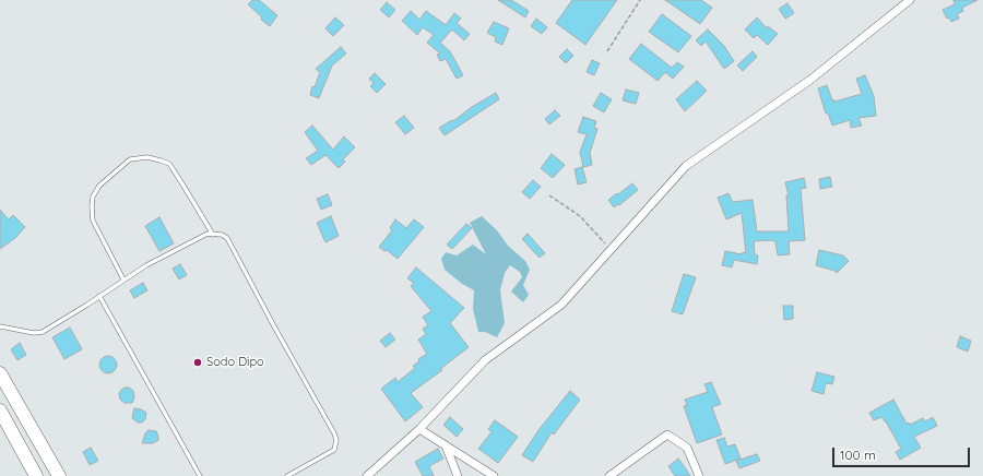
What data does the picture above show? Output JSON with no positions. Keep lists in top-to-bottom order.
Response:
{
  "places": ["Sodo Dipo"],
  "scale_bar": "100 m"
}
